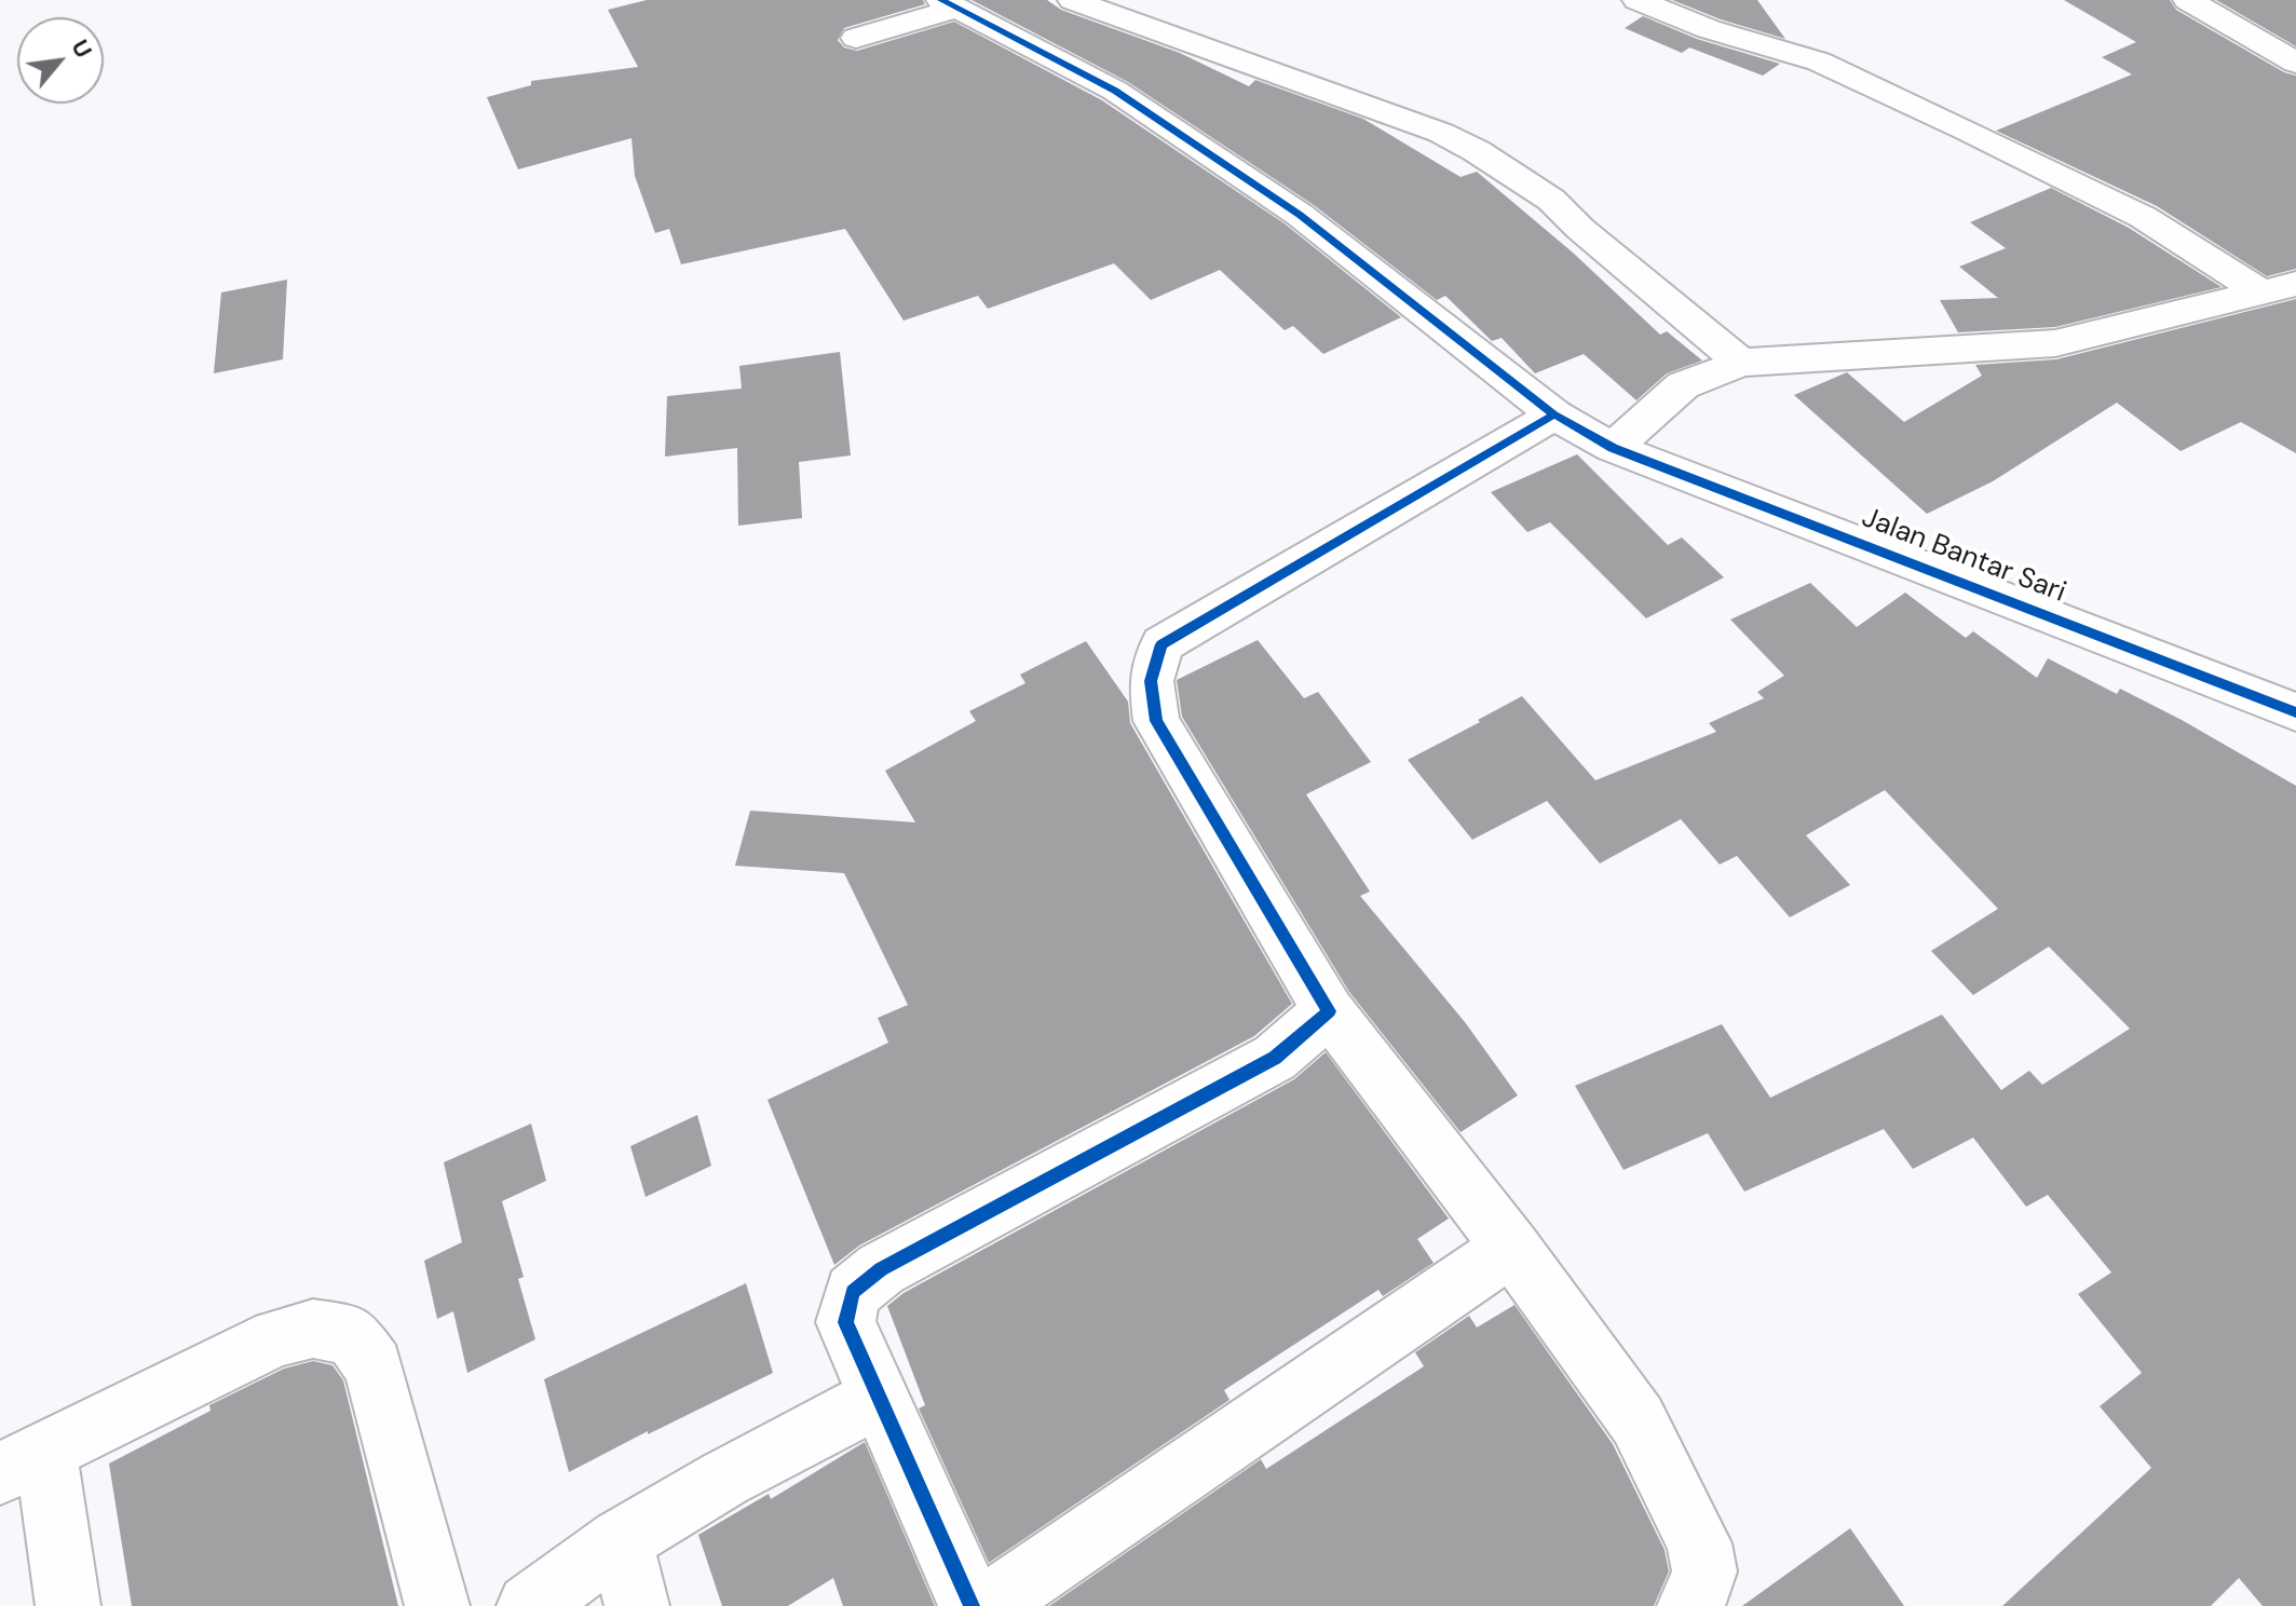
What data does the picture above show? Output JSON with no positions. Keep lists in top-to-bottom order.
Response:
{
  "streets": {
    "street": ["Jalan Bantar Sari"]
  },
  "north": "top right"
}
